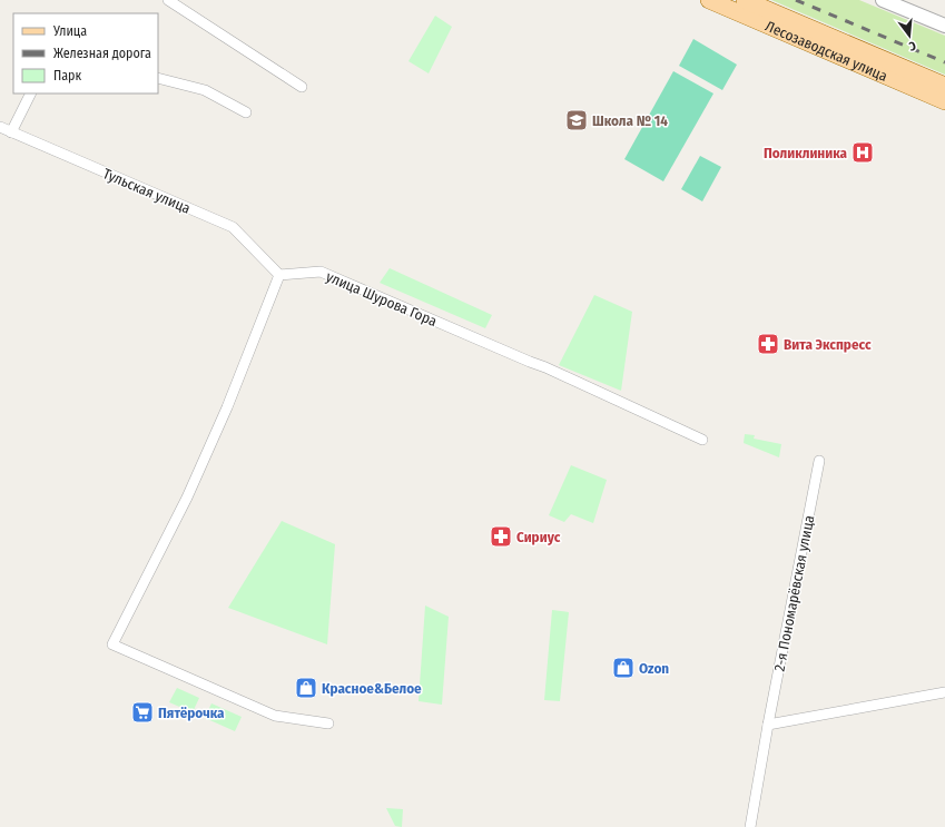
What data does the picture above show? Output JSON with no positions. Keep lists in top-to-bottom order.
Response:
{
  "streets": {
    "main road": ["Лесозаводская улица"],
    "street": ["Тульская улица", "улица Шурова Гора", "2-я Пономарёвская улица"]
  },
  "crossings": [
    ["Тульская улица", "улица Шурова Гора"]
  ],
  "places": {
    "school or university": ["Школа № 14"],
    "hospital": ["Поликлиника"],
    "pharmacy": ["Вита Экспресс", "Сириус"],
    "shop": ["Ozon", "Красное&Белое"],
    "supermarket": ["Пятёрочка"]
  },
  "legend": ["Улица", "Железная дорога", "Парк"],
  "north": "bottom"
}
